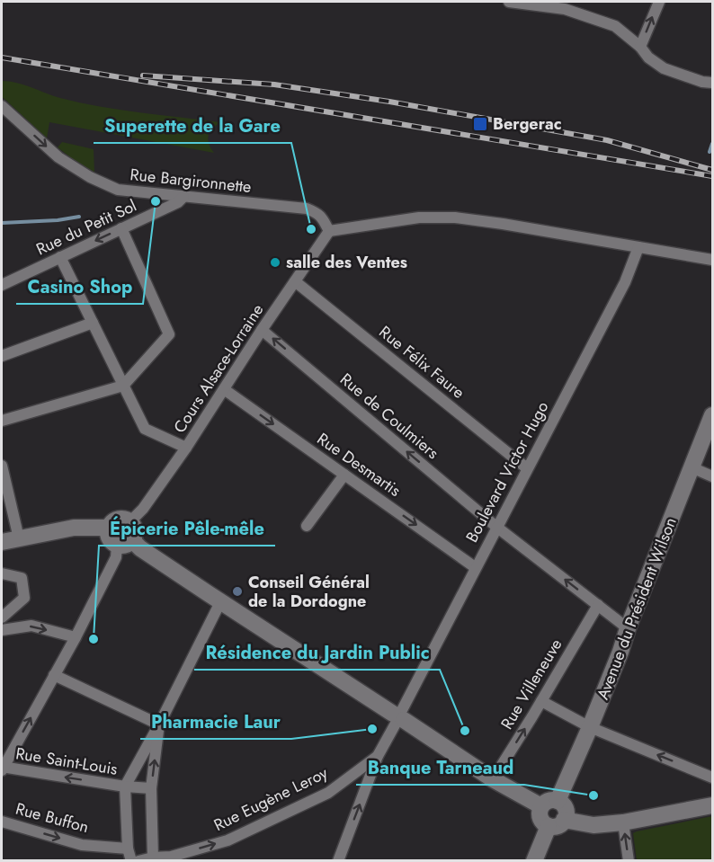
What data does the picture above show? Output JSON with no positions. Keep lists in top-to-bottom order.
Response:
{
  "streets": {
    "main road": ["Avenue du Président Wilson"],
    "street": [
      "Rue Bargironnette",
      "Rue du Petit Sol",
      "Rue Félix Faure",
      "Cours Alsace-Lorraine",
      "Rue de Coulmiers",
      "Rue Desmartis",
      "Boulevard Victor Hugo",
      "Rue Villeneuve",
      "Rue Saint-Louis",
      "Rue Eugène Leroy",
      "Rue Buffon"
    ]
  },
  "crossings": [
    ["Rue Bargironnette", "Rue du Petit Sol"],
    ["Rue Bargironnette", "Cours Alsace-Lorraine"],
    ["Rue Félix Faure", "Cours Alsace-Lorraine"],
    ["Rue Félix Faure", "Boulevard Victor Hugo"],
    ["Cours Alsace-Lorraine", "Rue de Coulmiers"],
    ["Cours Alsace-Lorraine", "Rue Desmartis"],
    ["Rue de Coulmiers", "Boulevard Victor Hugo"],
    ["Rue de Coulmiers", "Avenue du Président Wilson"],
    ["Rue de Coulmiers", "Rue Villeneuve"],
    ["Rue Desmartis", "Boulevard Victor Hugo"],
    ["Boulevard Victor Hugo", "Rue Eugène Leroy"]
  ],
  "one_way": [
    "Rue Bargironnette",
    "Rue de Coulmiers",
    "Rue Desmartis",
    "Rue Villeneuve",
    "Rue Eugène Leroy",
    "Rue Buffon"
  ],
  "places": {
    "transit": ["Bergerac"],
    "other": [
      "Casino Shop",
      "Superette de la Gare",
      "salle des Ventes",
      "Conseil Général de la Dordogne",
      "Épicerie Pêle-mêle",
      "Pharmacie Laur",
      "Résidence du Jardin Public",
      "Banque Tarneaud"
    ]
  }
}
